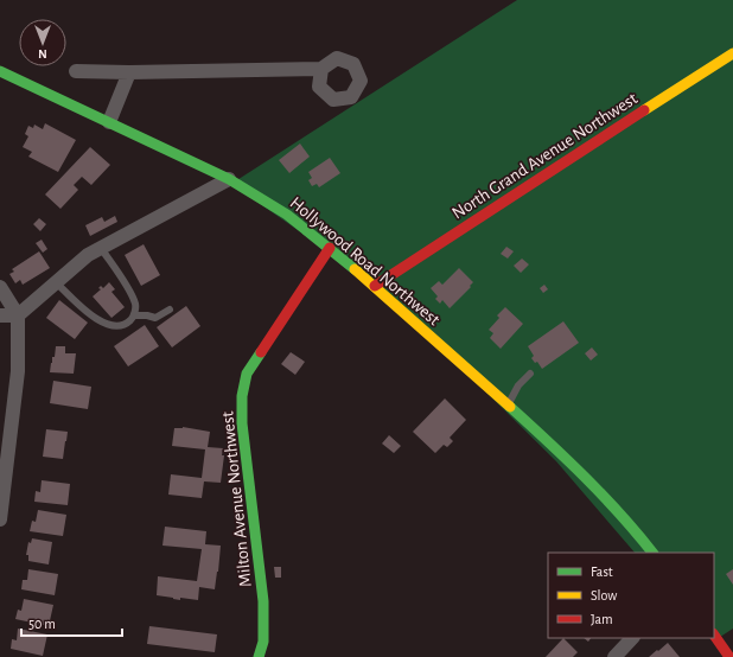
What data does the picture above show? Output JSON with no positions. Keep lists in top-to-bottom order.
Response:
{
  "streets": {
    "street": ["North Grand Avenue Northwest", "Hollywood Road Northwest", "Milton Avenue Northwest"]
  },
  "crossings": [
    ["North Grand Avenue Northwest", "Hollywood Road Northwest"],
    ["Hollywood Road Northwest", "Milton Avenue Northwest"]
  ],
  "legend": ["Fast", "Slow", "Jam"],
  "scale_bar": "50 m",
  "north": "bottom"
}
